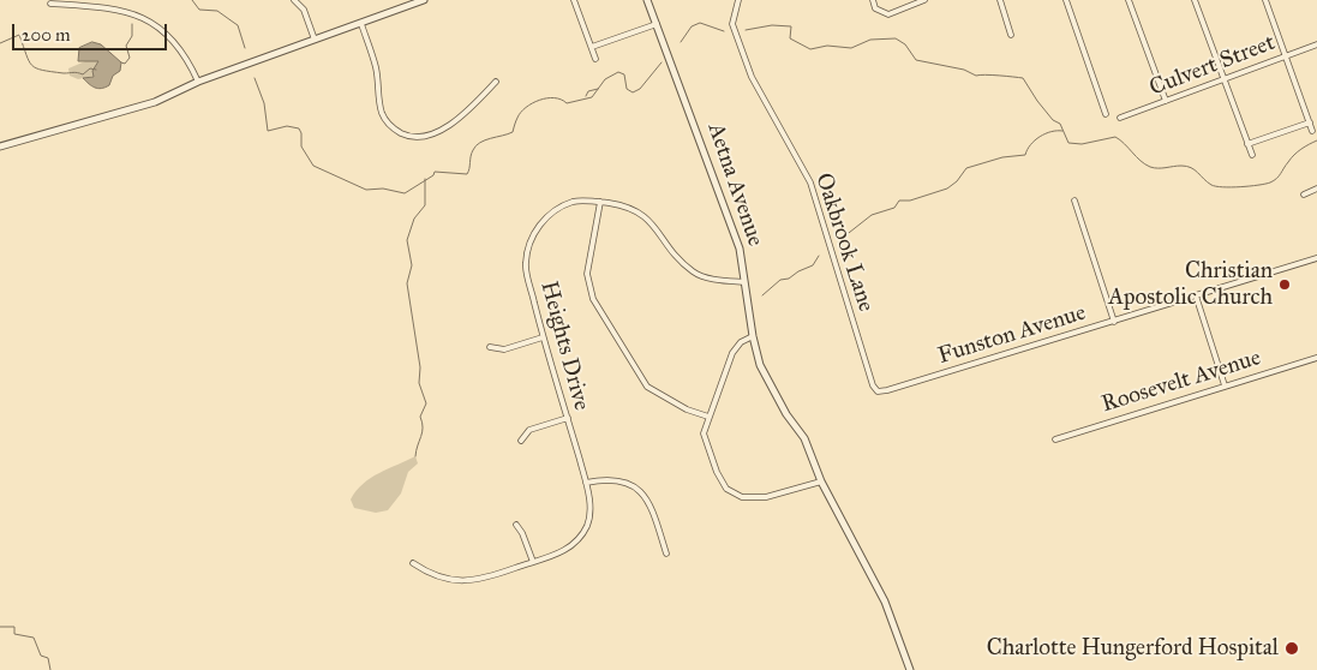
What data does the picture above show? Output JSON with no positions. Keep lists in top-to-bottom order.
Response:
{
  "streets": {
    "street": [
      "Culvert Street",
      "Aetna Avenue",
      "Oakbrook Lane",
      "Funston Avenue",
      "Heights Drive",
      "Roosevelt Avenue"
    ]
  },
  "crossings": [
    ["Aetna Avenue", "Heights Drive"],
    ["Oakbrook Lane", "Funston Avenue"]
  ],
  "places": ["Christian Apostolic Church", "Charlotte Hungerford Hospital"],
  "scale_bar": "200 m"
}
